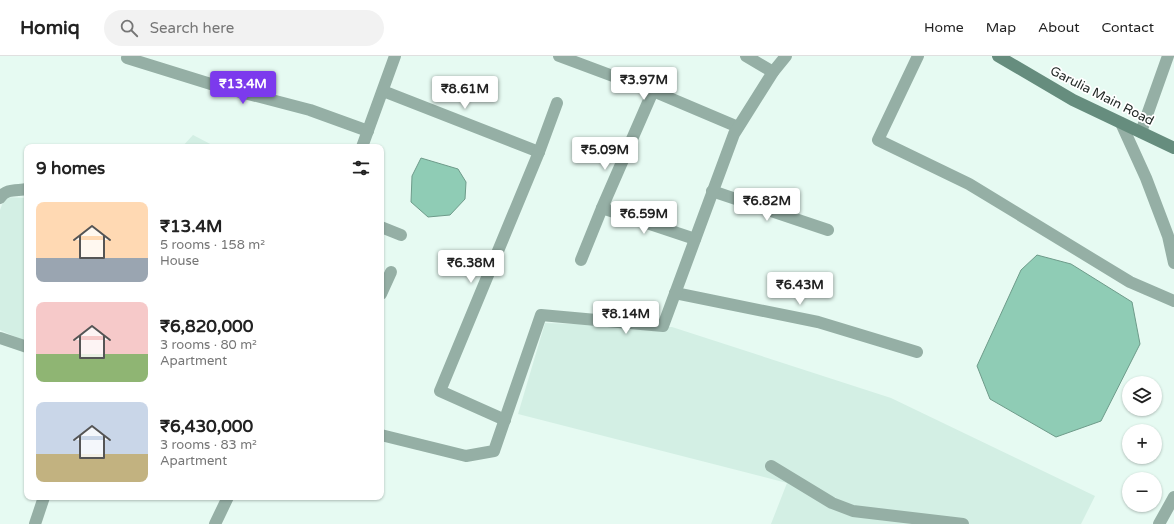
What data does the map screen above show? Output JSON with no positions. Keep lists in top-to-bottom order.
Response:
{
  "streets": {
    "street": ["Garulia Main Road"]
  },
  "page": {
    "header": "Homiq",
    "search": "Search here",
    "nav": [
      "Home",
      "Map",
      "About",
      "Contact"
    ],
    "price": [
      "₹3.97M",
      "₹13.4M",
      "₹8.61M",
      "₹5.09M",
      "₹6.82M",
      "₹6.59M",
      "₹6.38M",
      "₹6.43M",
      "₹8.14M"
    ],
    "heading": "9 homes",
    "list": [
      {
        "name": "₹13.4M",
        "note": "5 rooms · 158 m² · House"
      },
      {
        "name": "₹6,820,000",
        "note": "3 rooms · 80 m² · Apartment"
      },
      {
        "name": "₹6,430,000",
        "note": "3 rooms · 83 m² · Apartment"
      }
    ],
    "map_buttons": ["+", "−"]
  }
}
